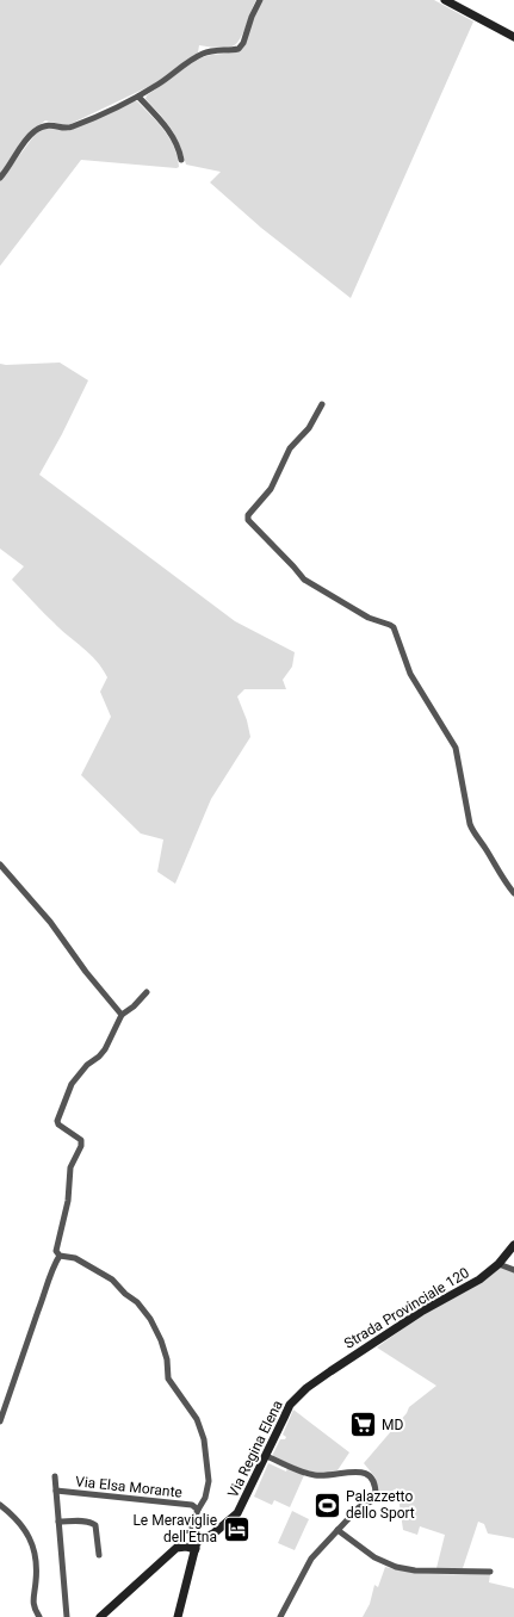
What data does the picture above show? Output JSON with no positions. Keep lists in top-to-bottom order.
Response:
{
  "streets": {
    "street": ["Strada Provinciale 120", "Via Regina Elena", "Via Elsa Morante"]
  },
  "crossings": [
    ["Strada Provinciale 120", "Via Regina Elena"]
  ],
  "places": {
    "supermarket": ["MD"],
    "sports": ["Palazzetto dello Sport"],
    "hotel": ["Le Meraviglie dell'Etna"]
  }
}
